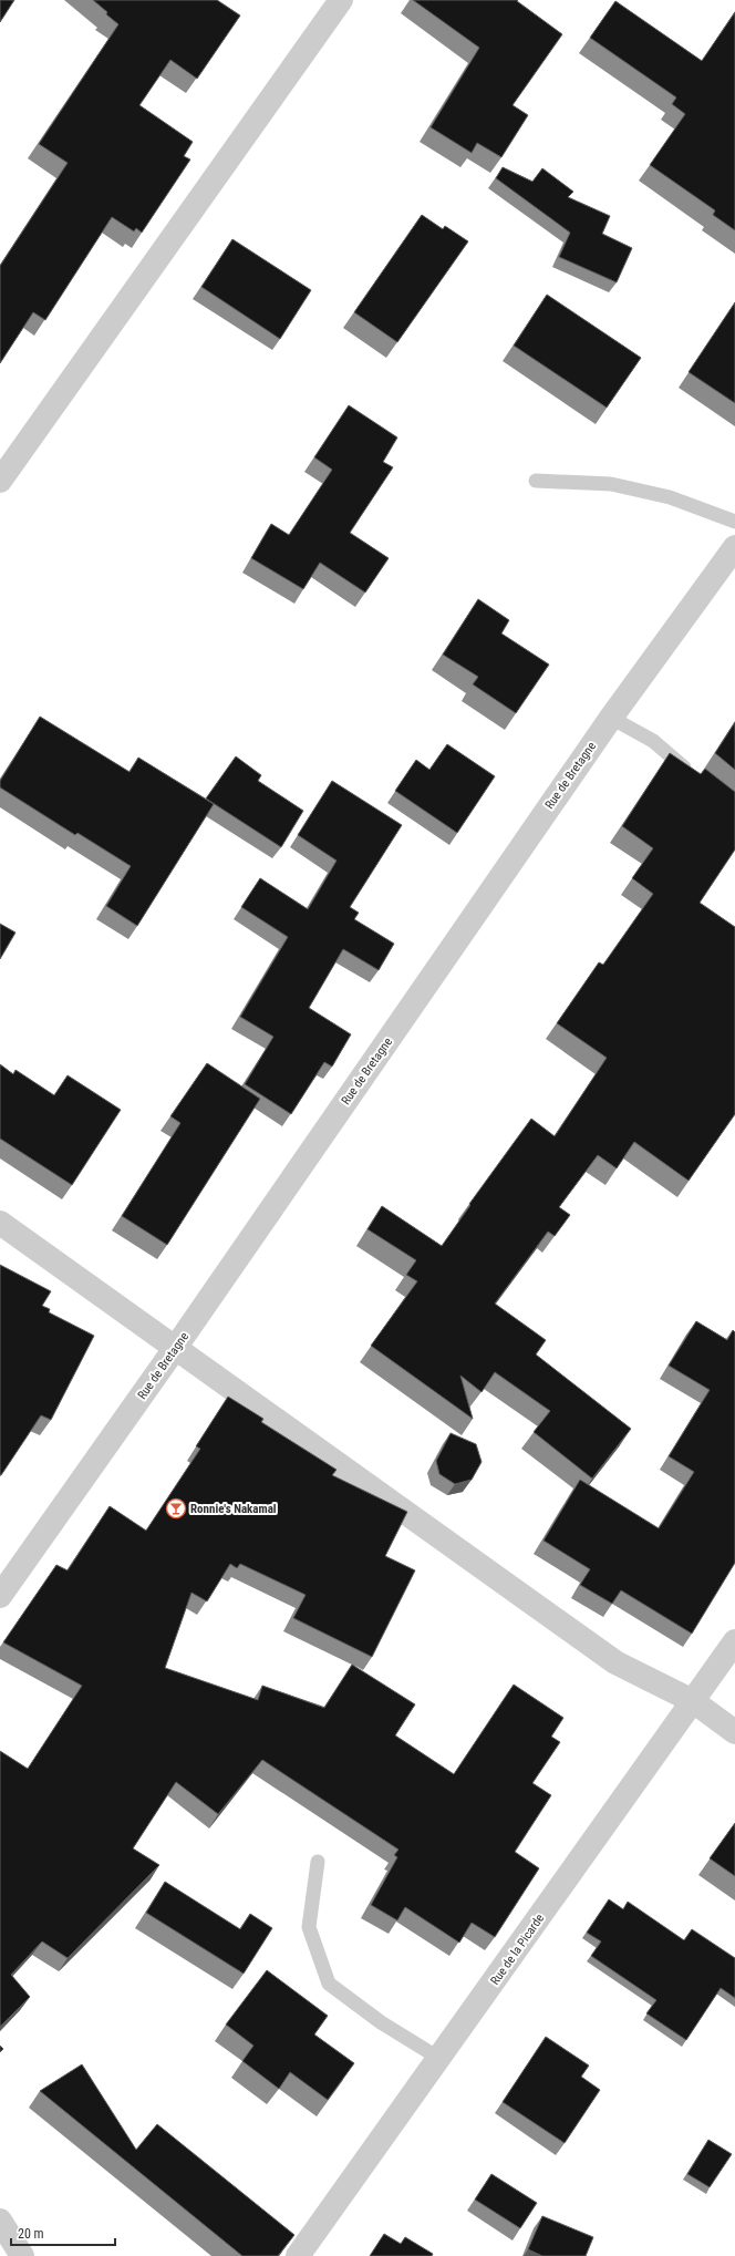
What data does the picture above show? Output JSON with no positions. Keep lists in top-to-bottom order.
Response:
{
  "streets": {
    "street": ["Rue de Bretagne", "Rue de la Picarde"]
  },
  "places": {
    "bar": ["Ronnie's Nakamal"]
  },
  "scale_bar": "20 m"
}
